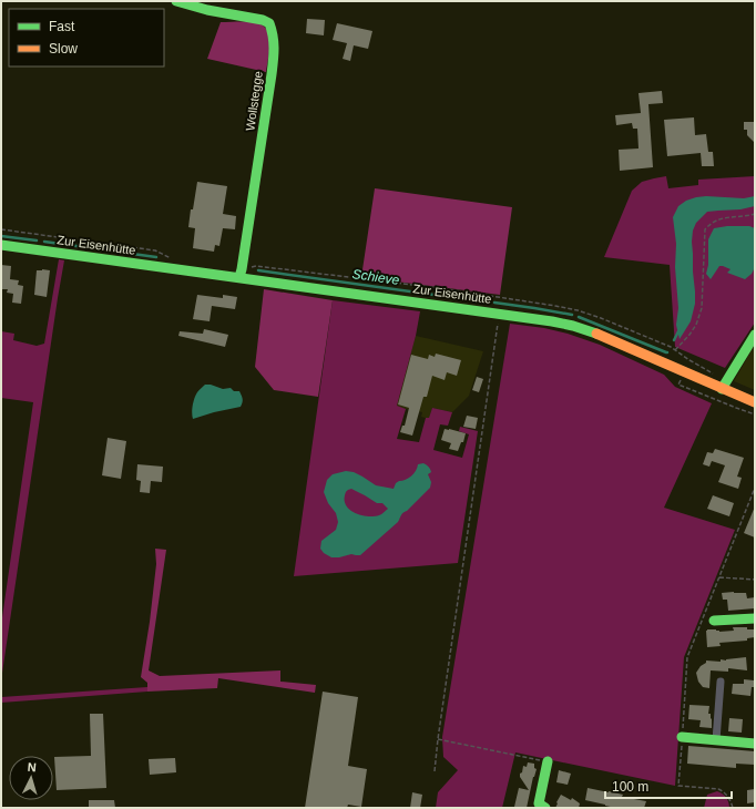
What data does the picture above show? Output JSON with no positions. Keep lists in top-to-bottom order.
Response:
{
  "streets": {
    "street": ["Wollstegge", "Zur Eisenhütte"]
  },
  "crossings": [
    ["Wollstegge", "Zur Eisenhütte"]
  ],
  "water": ["Schieve"],
  "legend": ["Fast", "Slow"],
  "scale_bar": "100 m",
  "north": "top"
}
